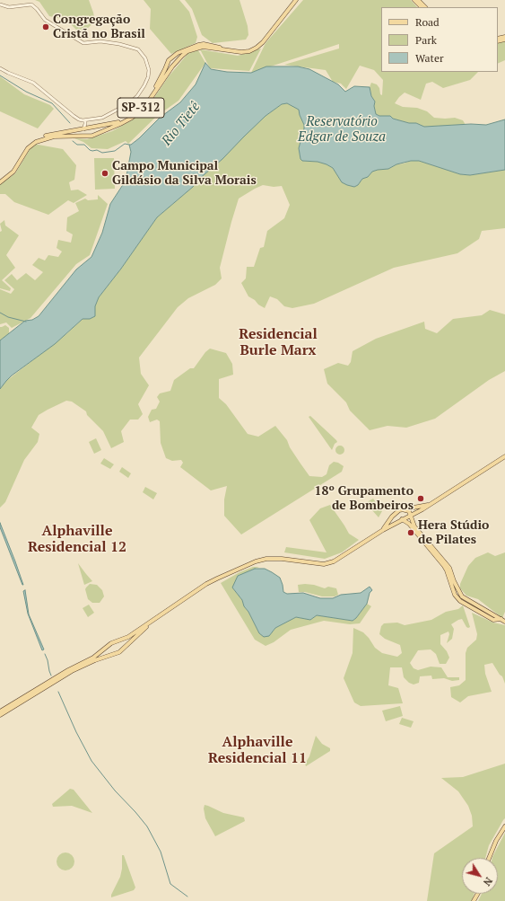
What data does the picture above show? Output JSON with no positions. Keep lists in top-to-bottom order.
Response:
{
  "streets": {
    "main road": ["SP-312"]
  },
  "districts": ["Residencial Burle Marx", "Alphaville Residencial 12", "Alphaville Residencial 11"],
  "water": ["Reservatório Edgar de Souza", "Rio Tietê"],
  "places": [
    "Congregação Cristã no Brasil",
    "Campo Municipal Gildásio da Silva Morais",
    "18º Grupamento de Bombeiros",
    "Hera Stúdio de Pilates"
  ],
  "legend": ["Road", "Park", "Water"],
  "north": "bottom right"
}
